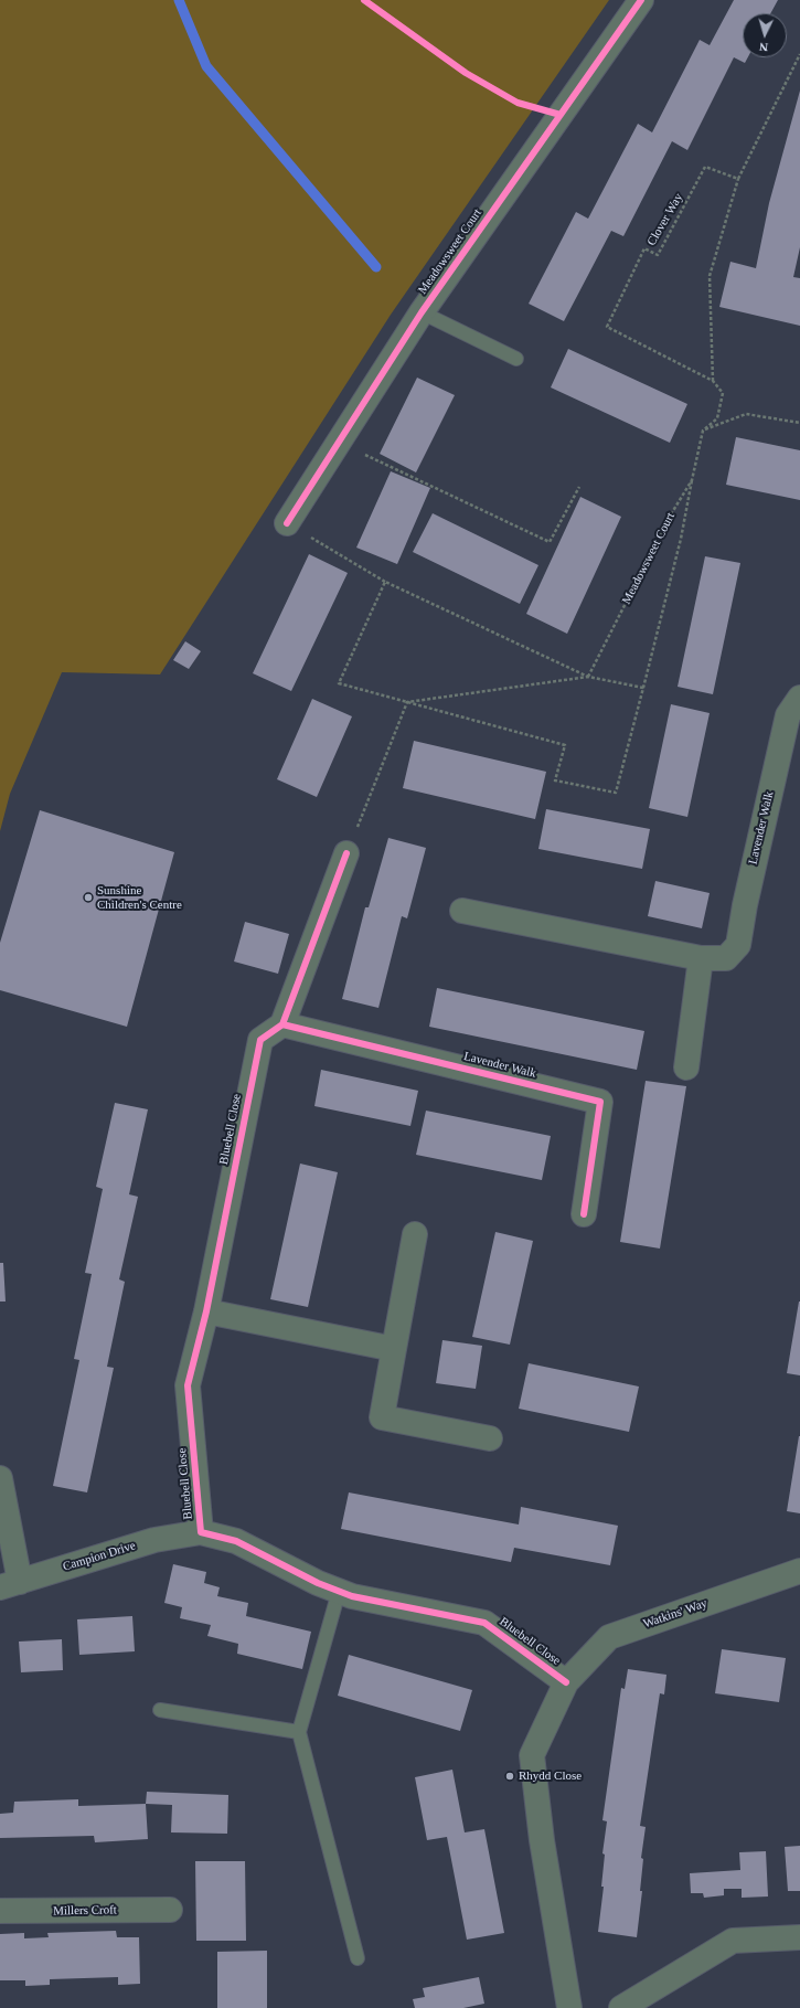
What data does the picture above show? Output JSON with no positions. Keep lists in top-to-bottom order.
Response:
{
  "streets": {
    "street": [
      "Meadowsweet Court",
      "Lavender Walk",
      "Bluebell Close",
      "Campion Drive",
      "Watkins' Way",
      "Millers Croft"
    ],
    "path": ["Clover Way"]
  },
  "crossings": [
    ["Clover Way", "Meadowsweet Court"],
    ["Lavender Walk", "Bluebell Close"],
    ["Bluebell Close", "Campion Drive"],
    ["Bluebell Close", "Watkins' Way"]
  ],
  "places": ["Sunshine Children's Centre", "Rhydd Close"],
  "north": "bottom"
}
